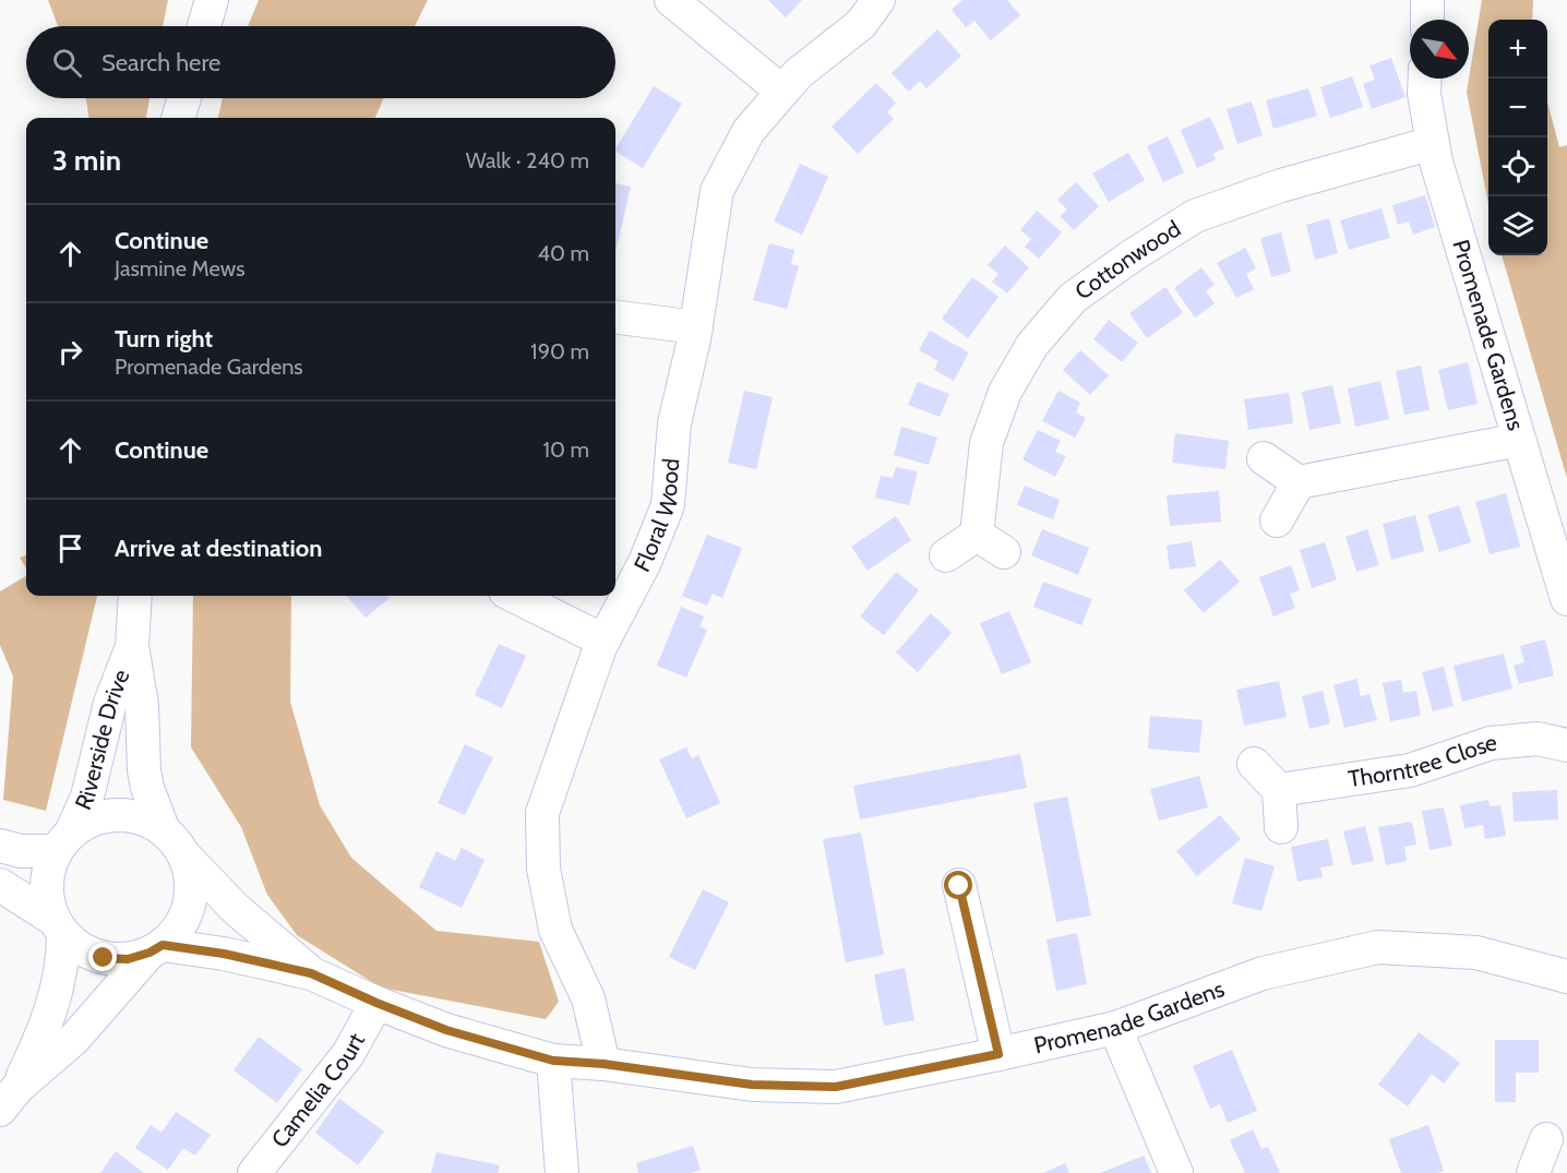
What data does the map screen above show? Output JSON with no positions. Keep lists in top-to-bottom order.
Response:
{
  "streets": {
    "street": [
      "Cottonwood",
      "Promenade Gardens",
      "Floral Wood",
      "Riverside Drive",
      "Thorntree Close",
      "Camelia Court"
    ]
  },
  "crossings": [
    ["Cottonwood", "Promenade Gardens"],
    ["Promenade Gardens", "Floral Wood"],
    ["Promenade Gardens", "Riverside Drive"],
    ["Promenade Gardens", "Camelia Court"]
  ],
  "north": "bottom right",
  "page": {
    "map_buttons": ["+", "−"],
    "search": "Search here",
    "heading": ["3 min", "Walk · 240 m"],
    "list": [
      ["Continue", "Jasmine Mews", "40 m"],
      ["Turn right", "Promenade Gardens", "190 m"],
      ["Continue", "10 m"],
      "Arrive at destination"
    ]
  }
}
